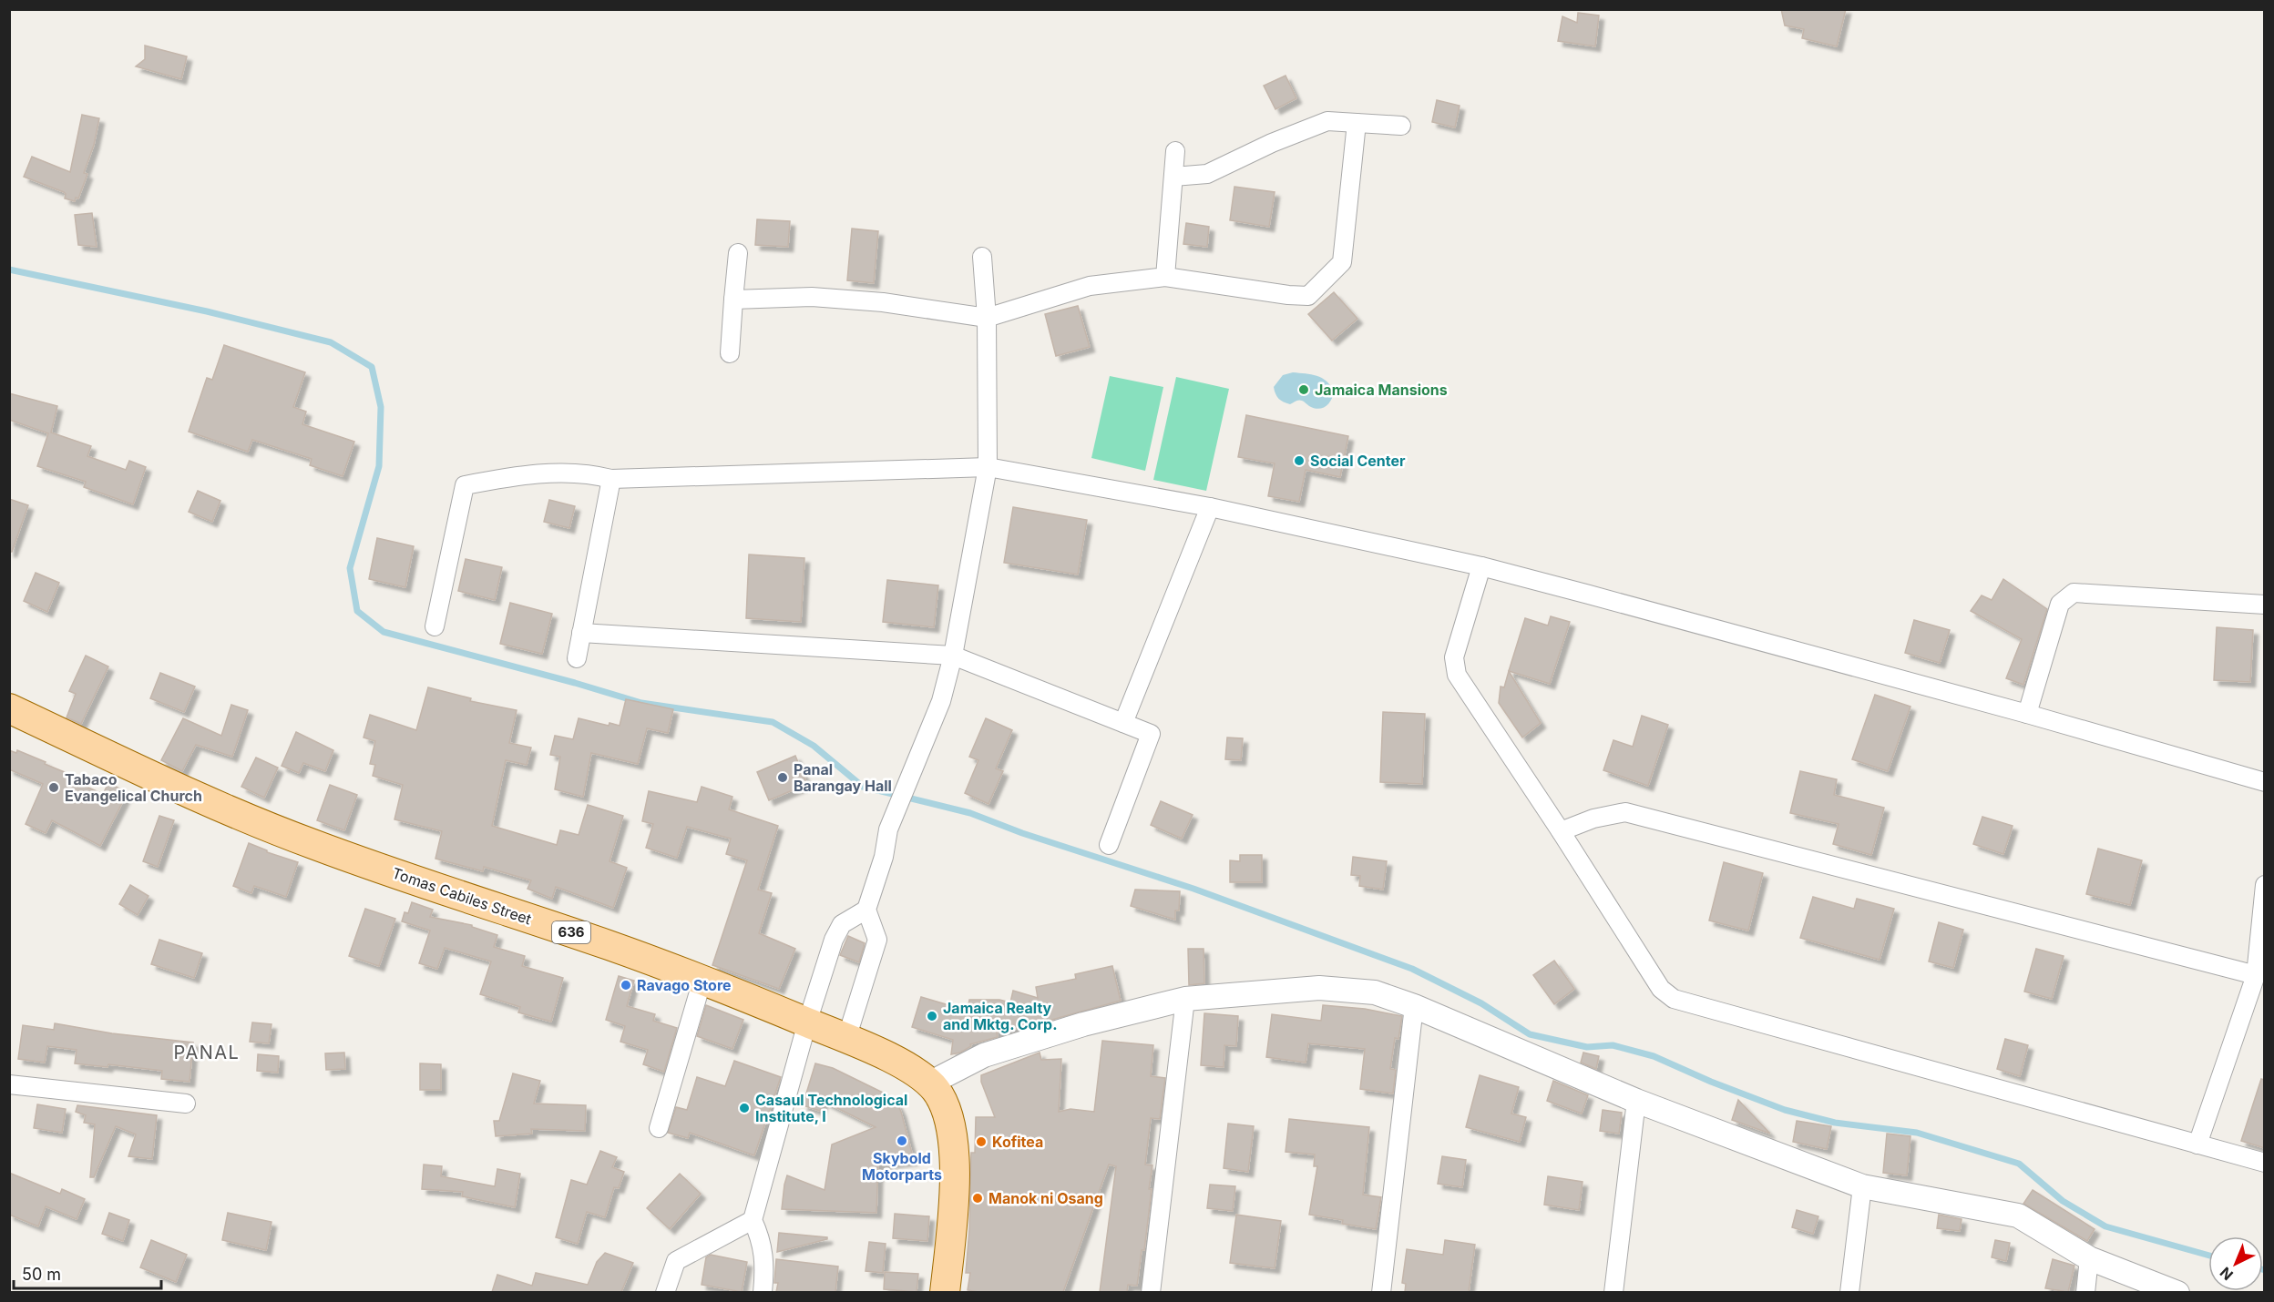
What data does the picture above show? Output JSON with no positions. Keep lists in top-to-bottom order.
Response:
{
  "streets": {
    "main road": ["Tomas Cabiles Street", "636"]
  },
  "districts": ["PANAL"],
  "places": [
    "Jamaica Mansions",
    "Social Center",
    "Panal Barangay Hall",
    "Tabaco Evangelical Church",
    "Ravago Store",
    "Jamaica Realty and Mktg. Corp.",
    "Casaul Technological Institute, I",
    "Skybold Motorparts",
    "Kofitea",
    "Manok ni Osang"
  ],
  "scale_bar": "50 m",
  "north": "bottom left"
}
